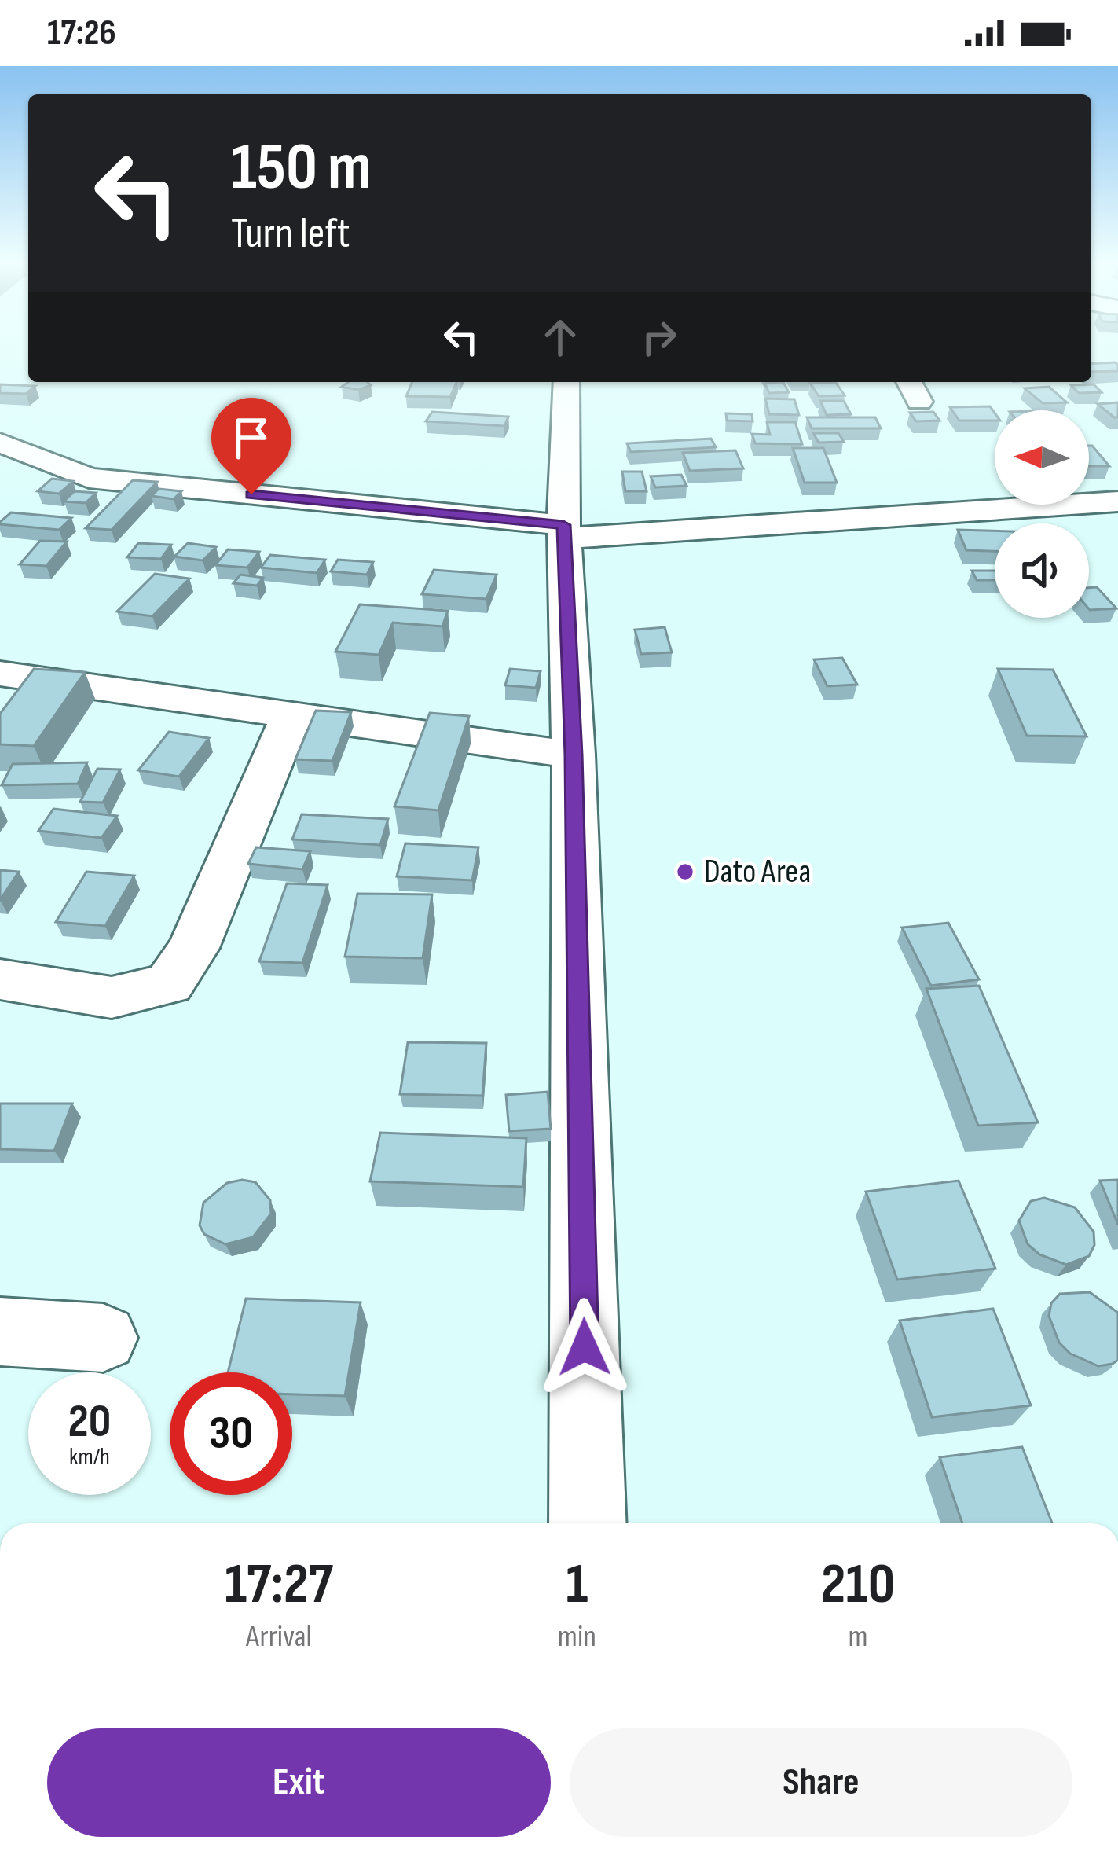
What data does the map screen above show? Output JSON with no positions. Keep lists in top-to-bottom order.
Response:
{
  "places": ["Dato Area"],
  "north": "left",
  "page": {
    "status": "17:26",
    "turn": ["150 m", "Turn left"],
    "speed": "20 km/h",
    "limit": "30",
    "eta": [
      "17:27",
      "Arrival",
      "1",
      "min",
      "210",
      "m"
    ],
    "buttons": ["Exit", "Share"]
  }
}
